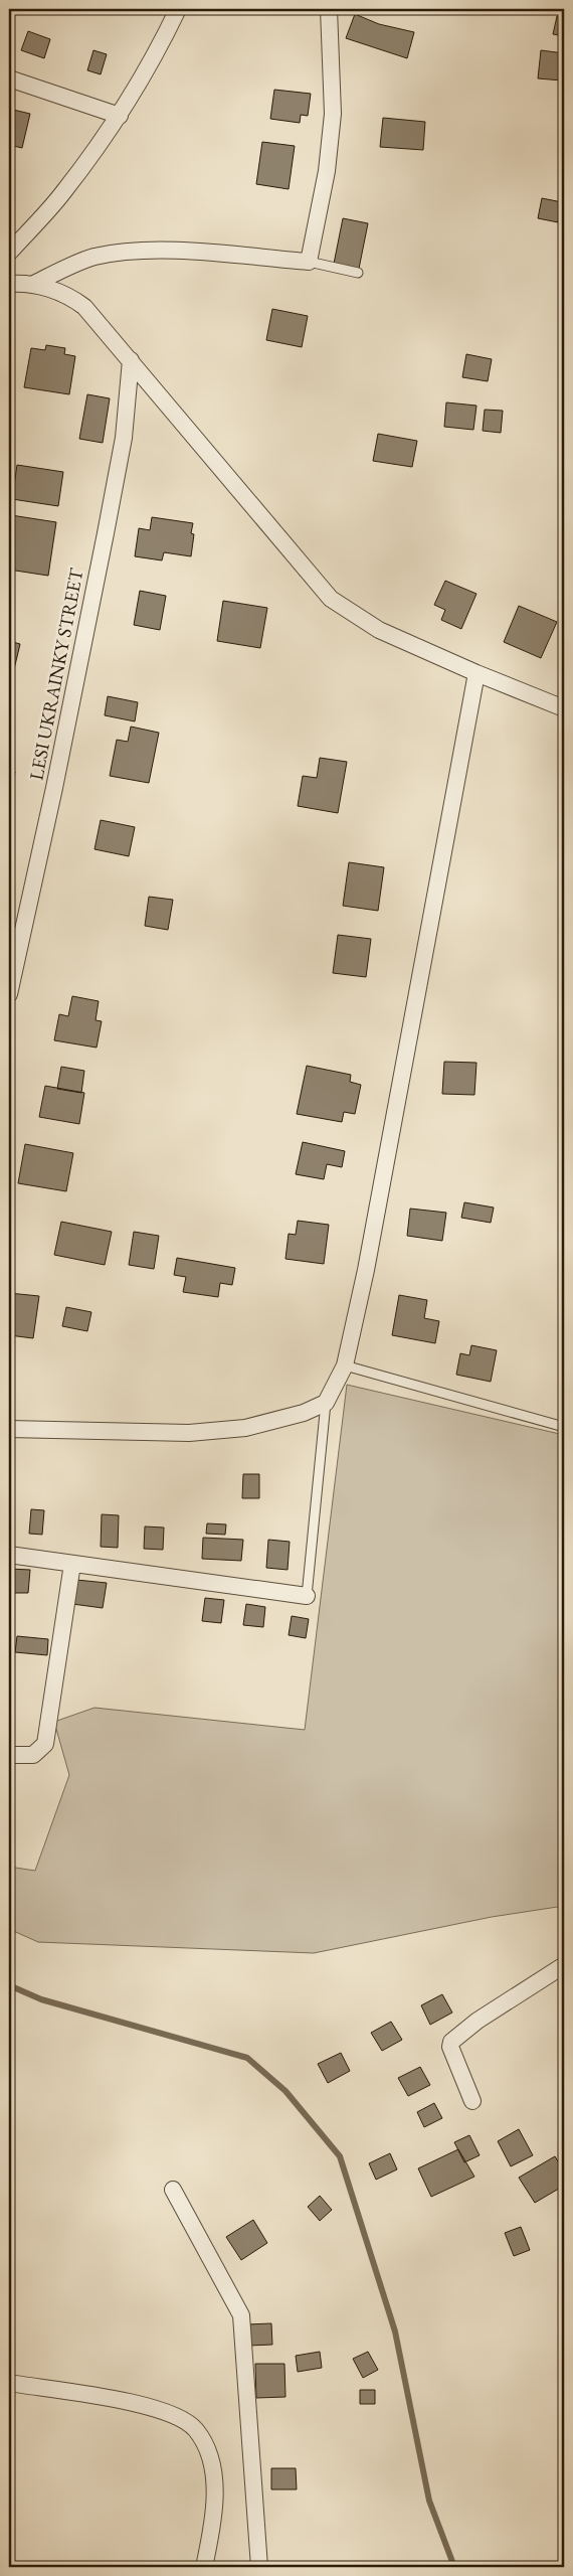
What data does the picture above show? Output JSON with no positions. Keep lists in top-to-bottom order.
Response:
{
  "streets": {
    "street": ["LESI UKRAINKY STREET"]
  }
}
